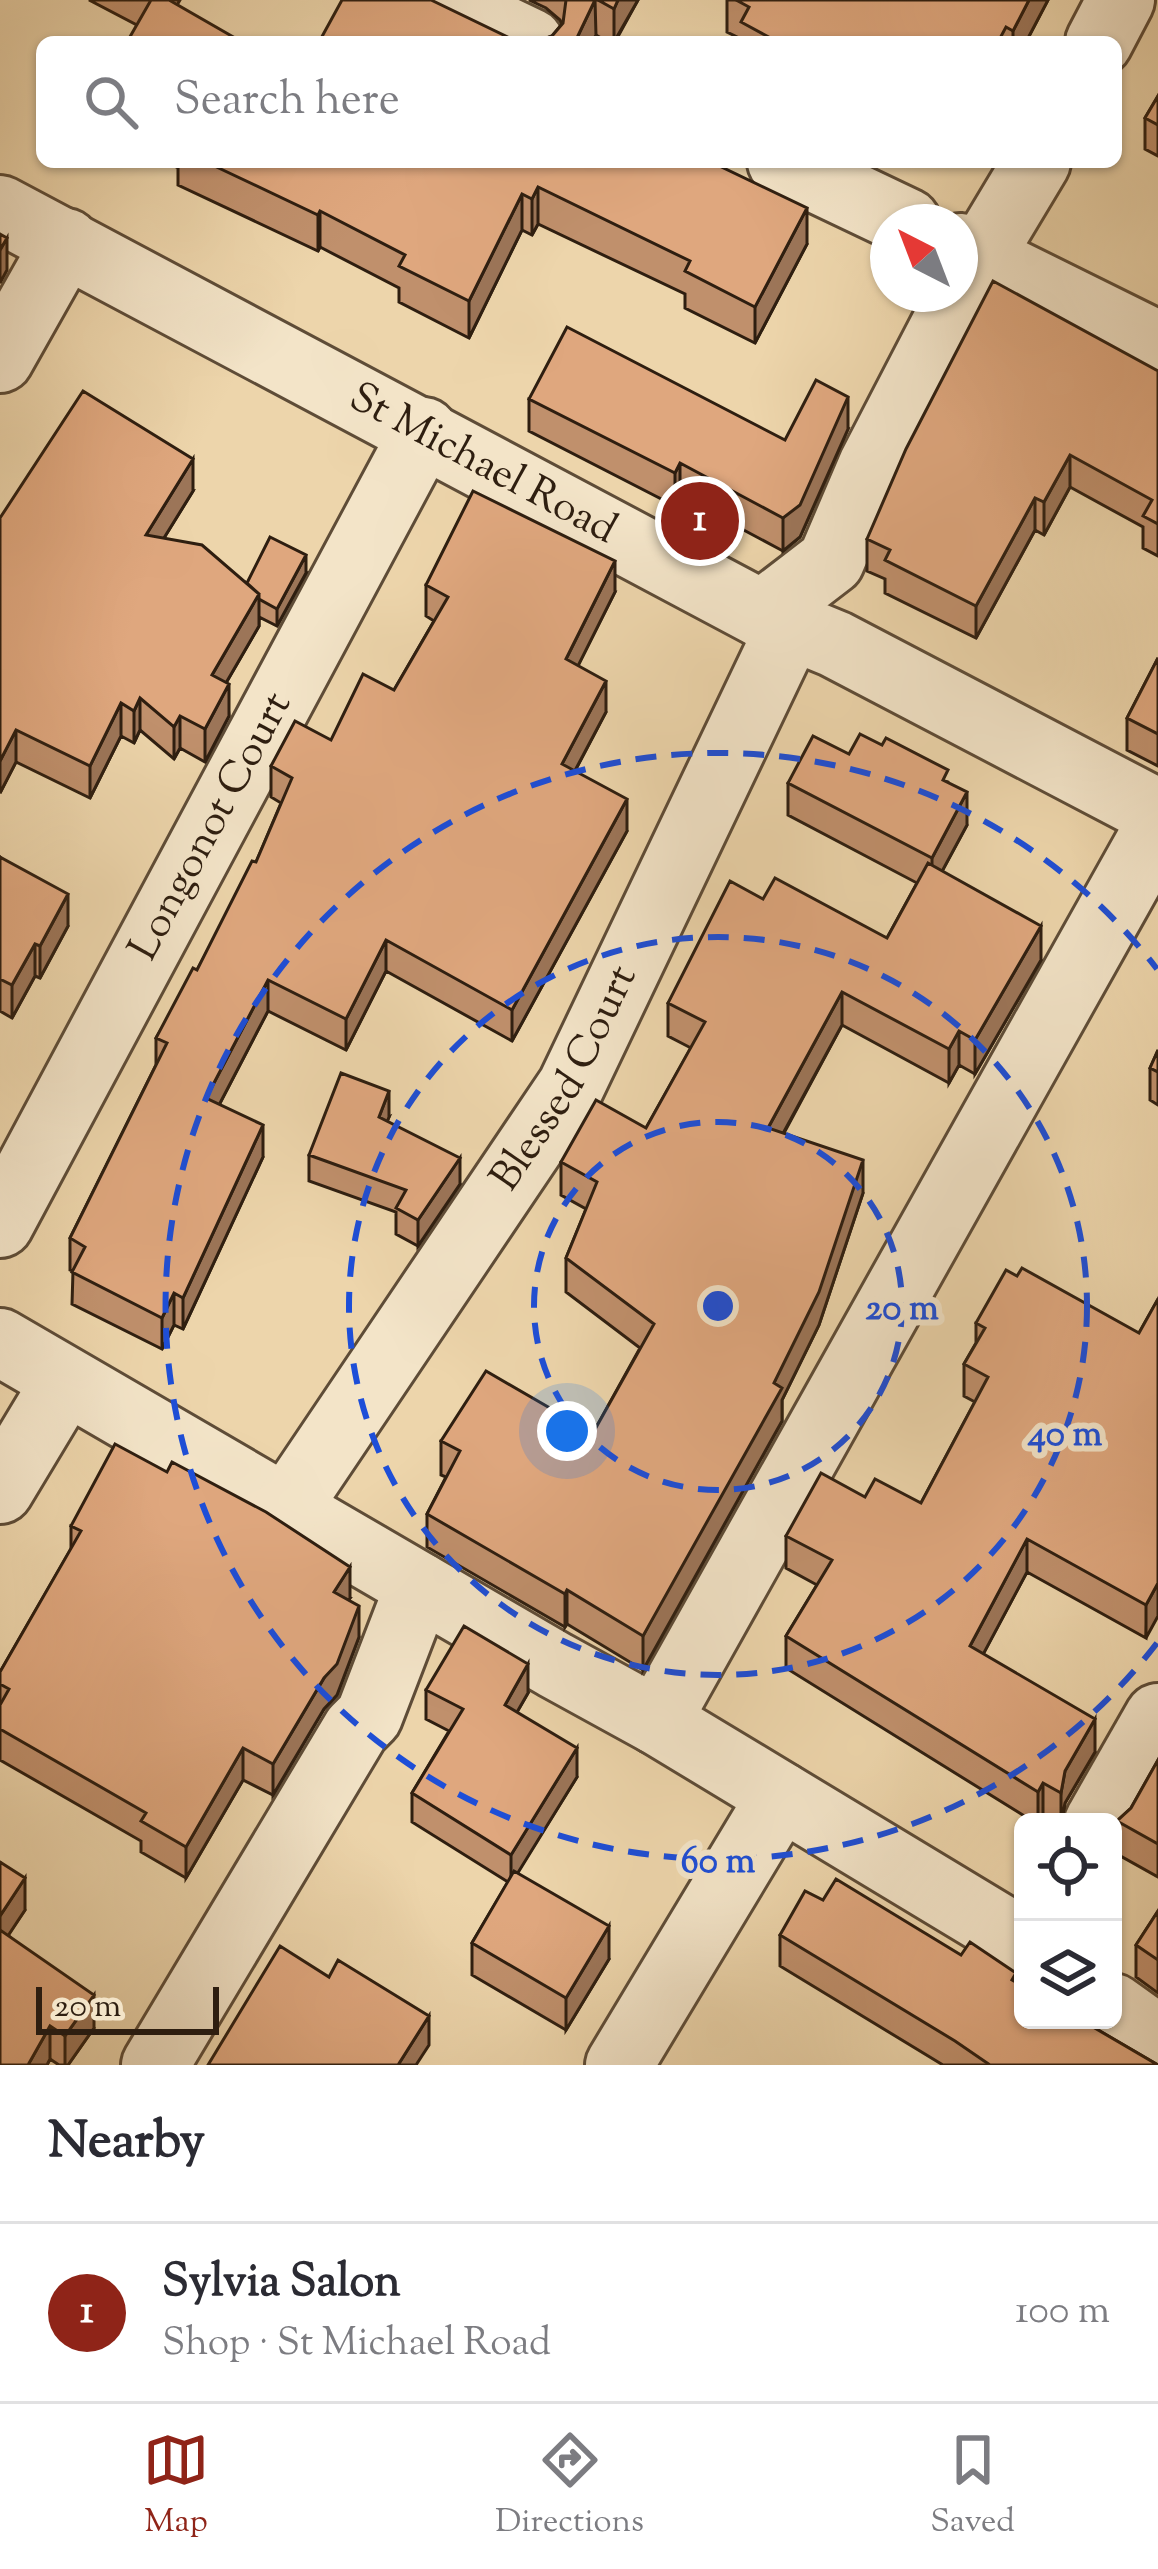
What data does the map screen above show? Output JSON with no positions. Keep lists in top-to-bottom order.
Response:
{
  "streets": {
    "street": ["St Michael Road", "Longonot Court", "Blessed Court"]
  },
  "crossings": [
    ["St Michael Road", "Longonot Court"],
    ["St Michael Road", "Blessed Court"]
  ],
  "scale_bar": "20 m",
  "north": "top left",
  "page": {
    "search": "Search here",
    "pins": "1",
    "scale": "20 m",
    "heading": "Nearby",
    "list": [
      {
        "mark": "1",
        "name": "Sylvia Salon",
        "note": "Shop · St Michael Road",
        "value": "100 m"
      }
    ],
    "nav": ["Map", "Directions", "Saved"]
  },
  "rings": ["20 m", "40 m", "60 m"]
}
